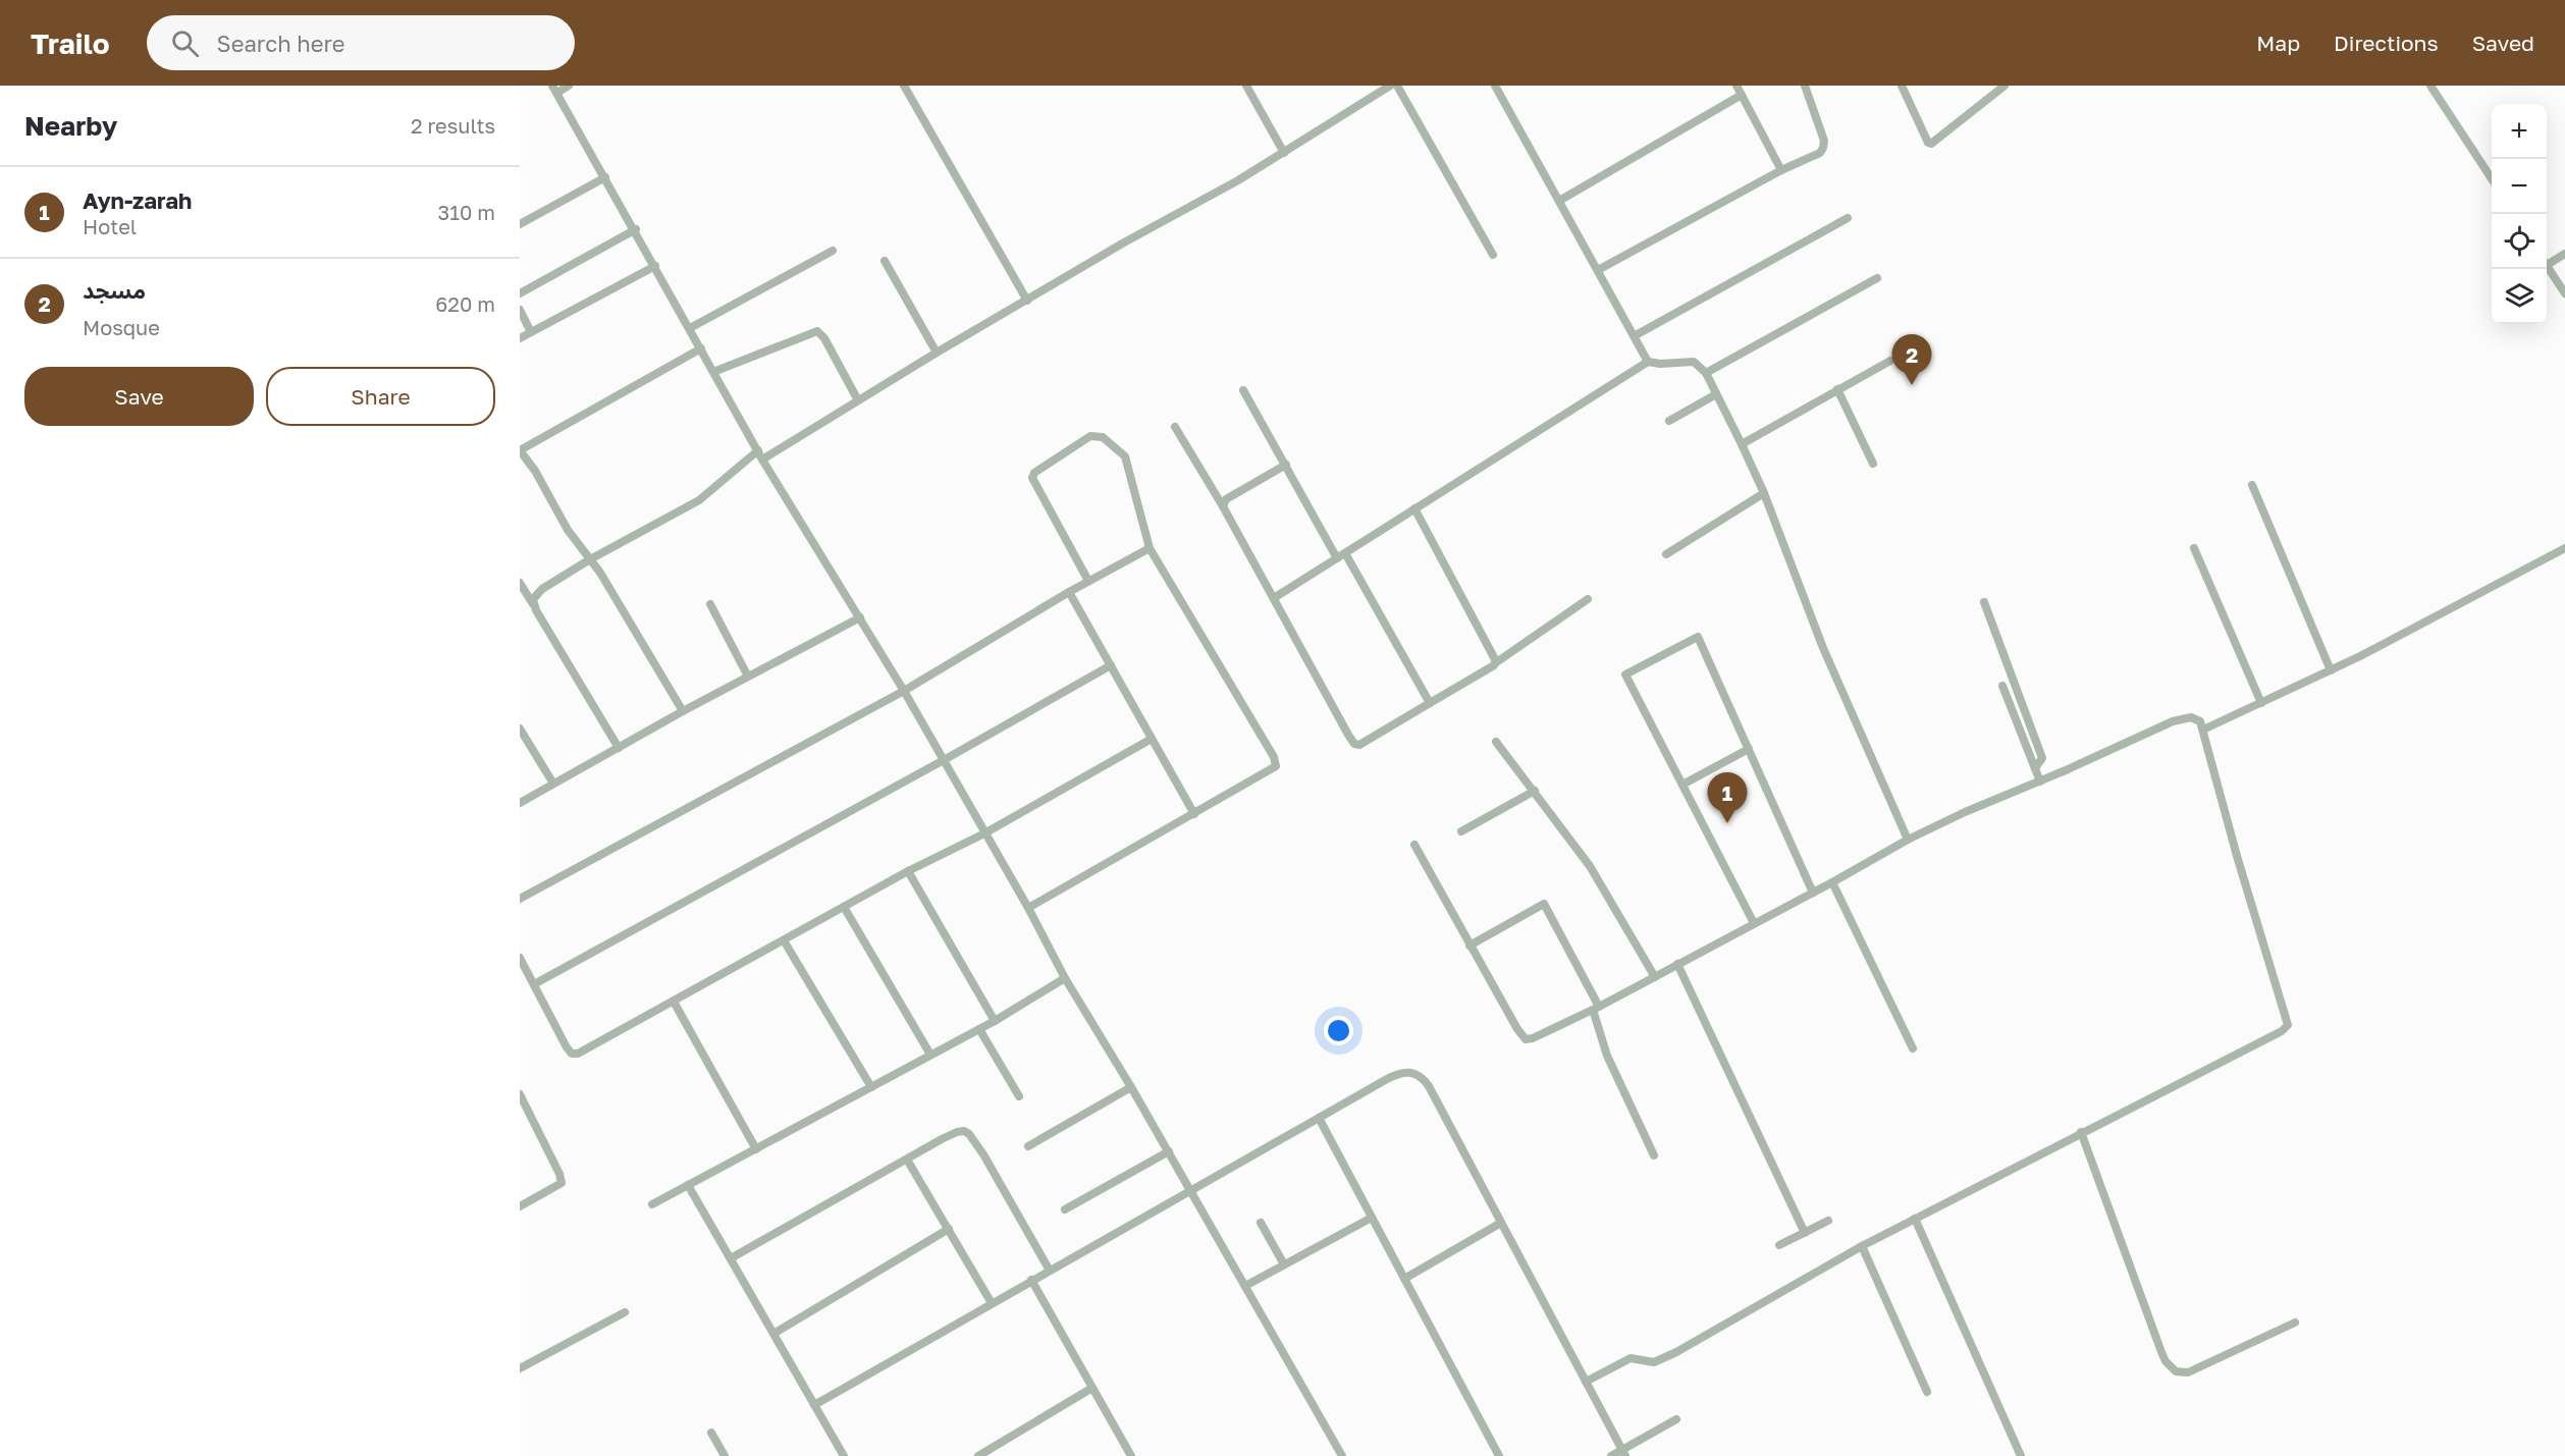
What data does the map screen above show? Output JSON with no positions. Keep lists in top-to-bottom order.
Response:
{
  "page": {
    "header": "Trailo",
    "search": "Search here",
    "nav": ["Map", "Directions", "Saved"],
    "heading": ["Nearby", "2 results"],
    "map_buttons": ["+", "−"],
    "list": [
      {
        "mark": "1",
        "name": "Ayn-zarah",
        "note": "Hotel",
        "value": "310 m"
      },
      {
        "mark": "2",
        "name": "مسجد",
        "note": "Mosque",
        "value": "620 m"
      }
    ],
    "pins": ["2", "1"],
    "buttons": ["Save", "Share"]
  }
}
